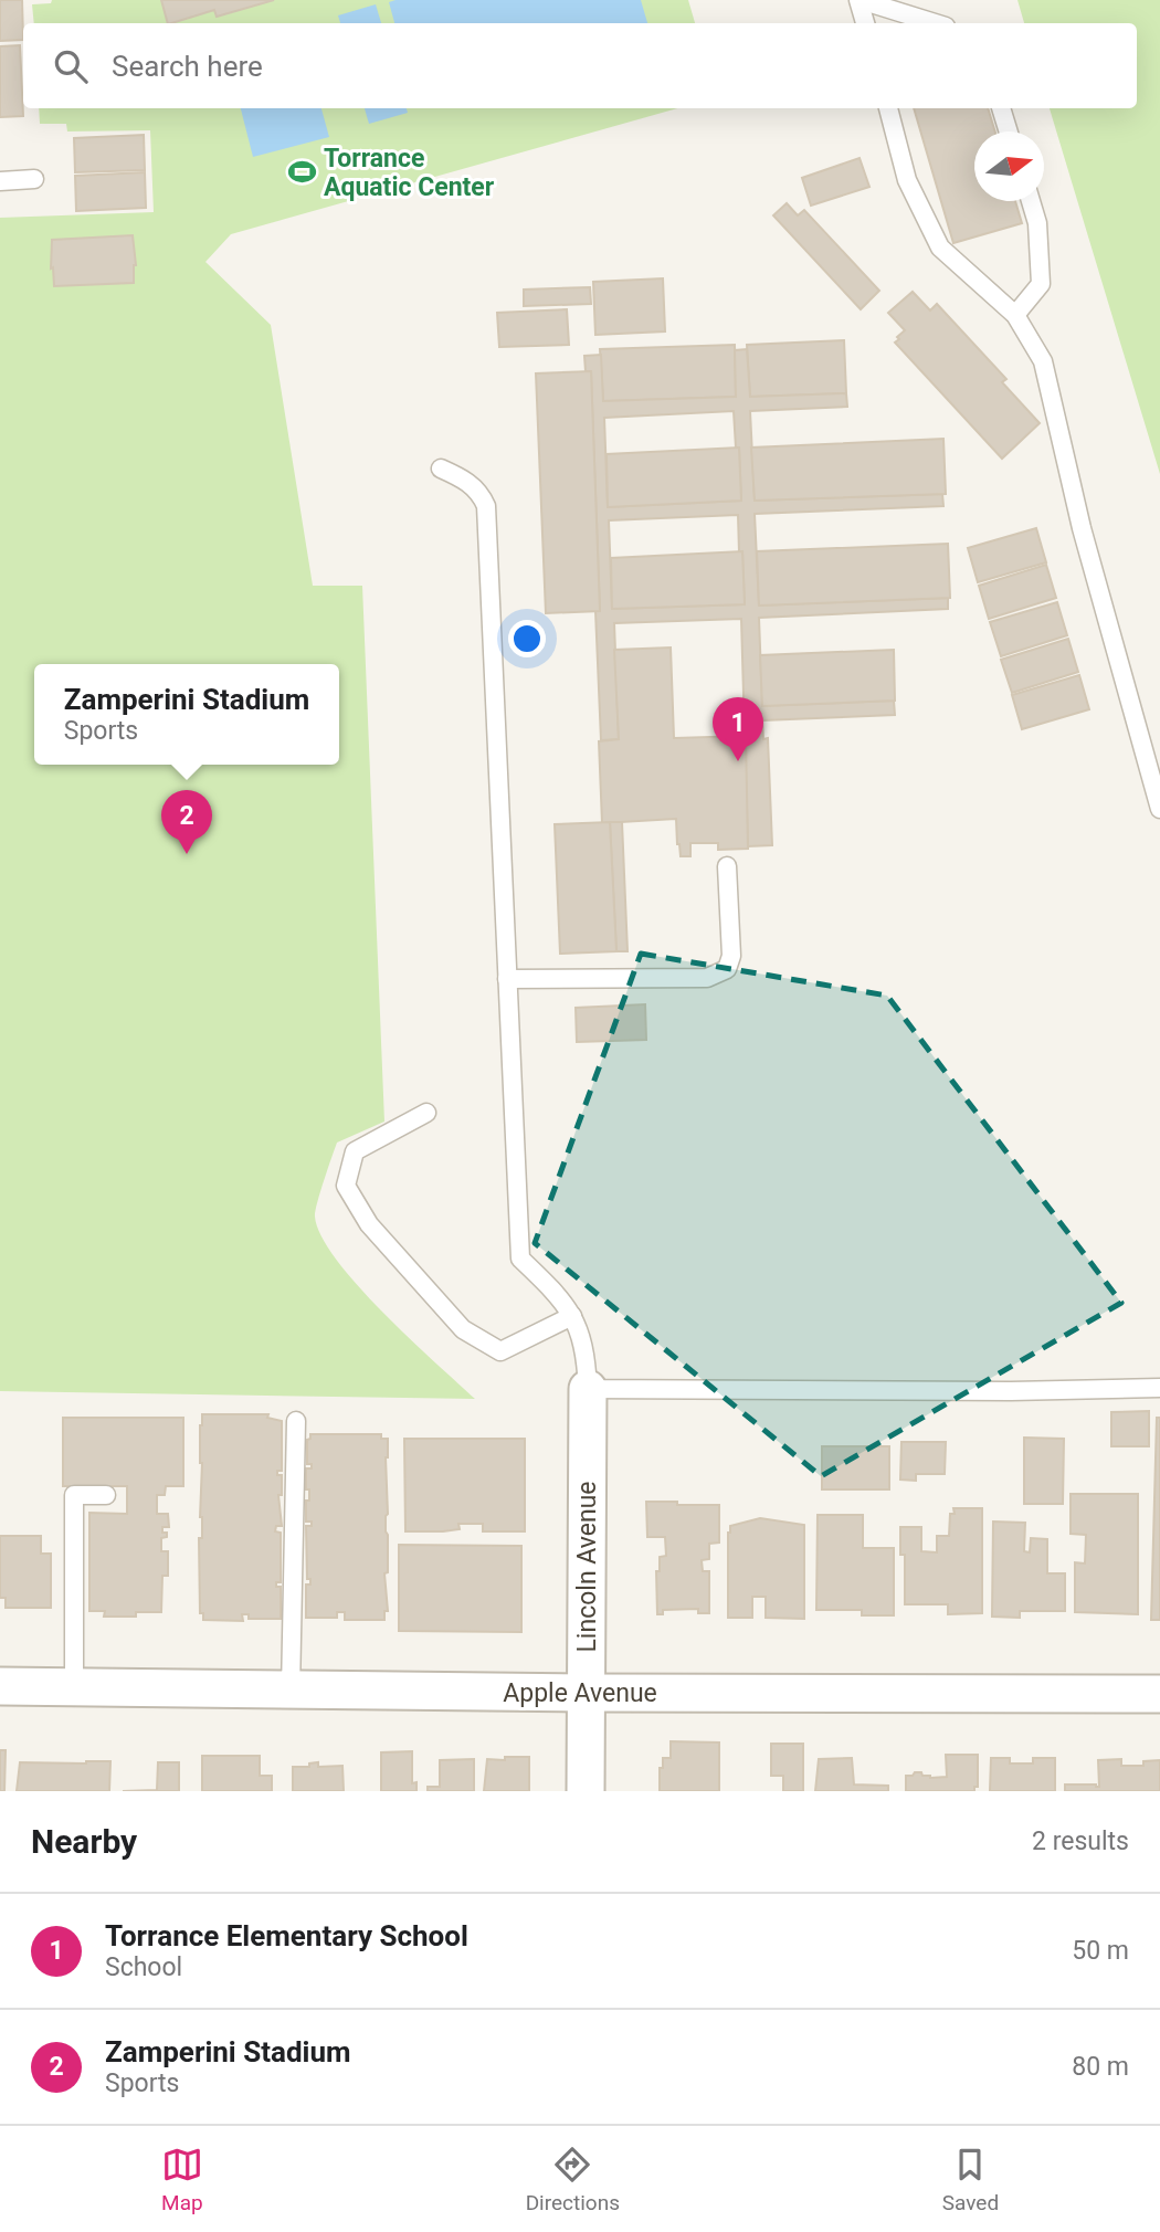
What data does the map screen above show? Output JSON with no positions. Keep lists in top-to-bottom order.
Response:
{
  "streets": {
    "street": ["Lincoln Avenue", "Apple Avenue"]
  },
  "crossings": [
    ["Lincoln Avenue", "Apple Avenue"]
  ],
  "places": {
    "sports": ["Torrance Aquatic Center"]
  },
  "north": "right",
  "page": {
    "search": "Search here",
    "popup": ["Zamperini Stadium", "Sports"],
    "pins": ["1", "2"],
    "heading": ["Nearby", "2 results"],
    "list": [
      {
        "mark": "1",
        "name": "Torrance Elementary School",
        "note": "School",
        "value": "50 m"
      },
      {
        "mark": "2",
        "name": "Zamperini Stadium",
        "note": "Sports",
        "value": "80 m"
      }
    ],
    "nav": ["Map", "Directions", "Saved"]
  }
}
